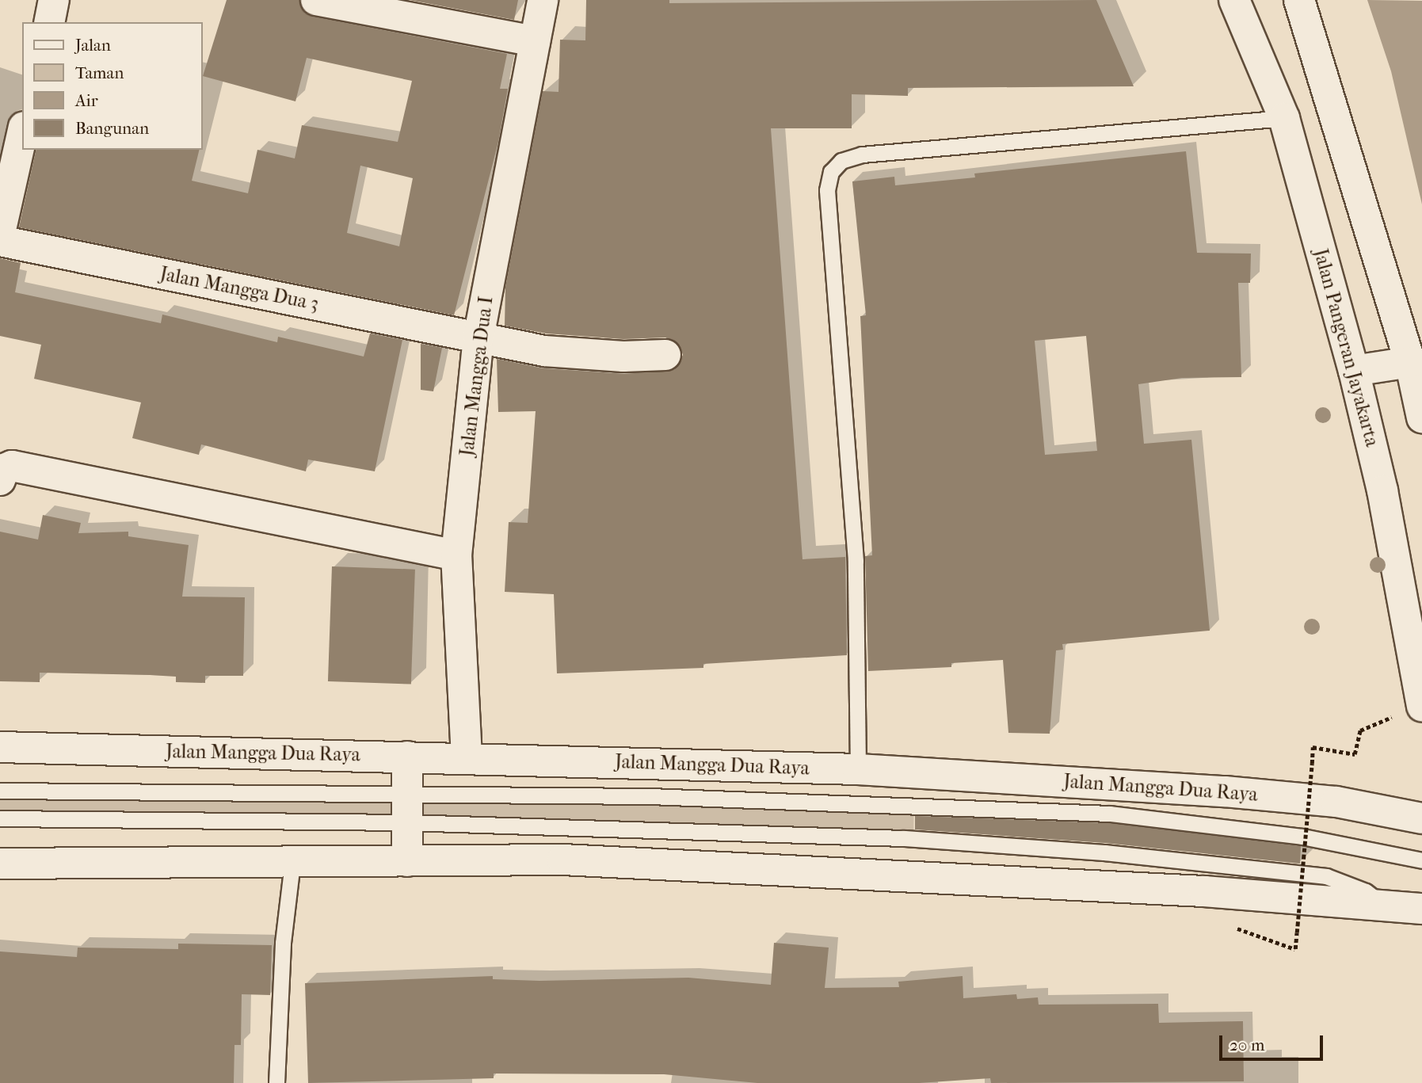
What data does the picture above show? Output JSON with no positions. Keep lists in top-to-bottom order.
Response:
{
  "streets": {
    "main road": [
      "Jalan Mangga Dua 3",
      "Jalan Pangeran Jayakarta",
      "Jalan Mangga Dua I",
      "Jalan Mangga Dua Raya"
    ]
  },
  "crossings": [
    ["Jalan Mangga Dua 3", "Jalan Mangga Dua I"],
    ["Jalan Mangga Dua I", "Jalan Mangga Dua Raya"]
  ],
  "legend": [
    "Jalan",
    "Taman",
    "Air",
    "Bangunan"
  ],
  "scale_bar": "20 m"
}
